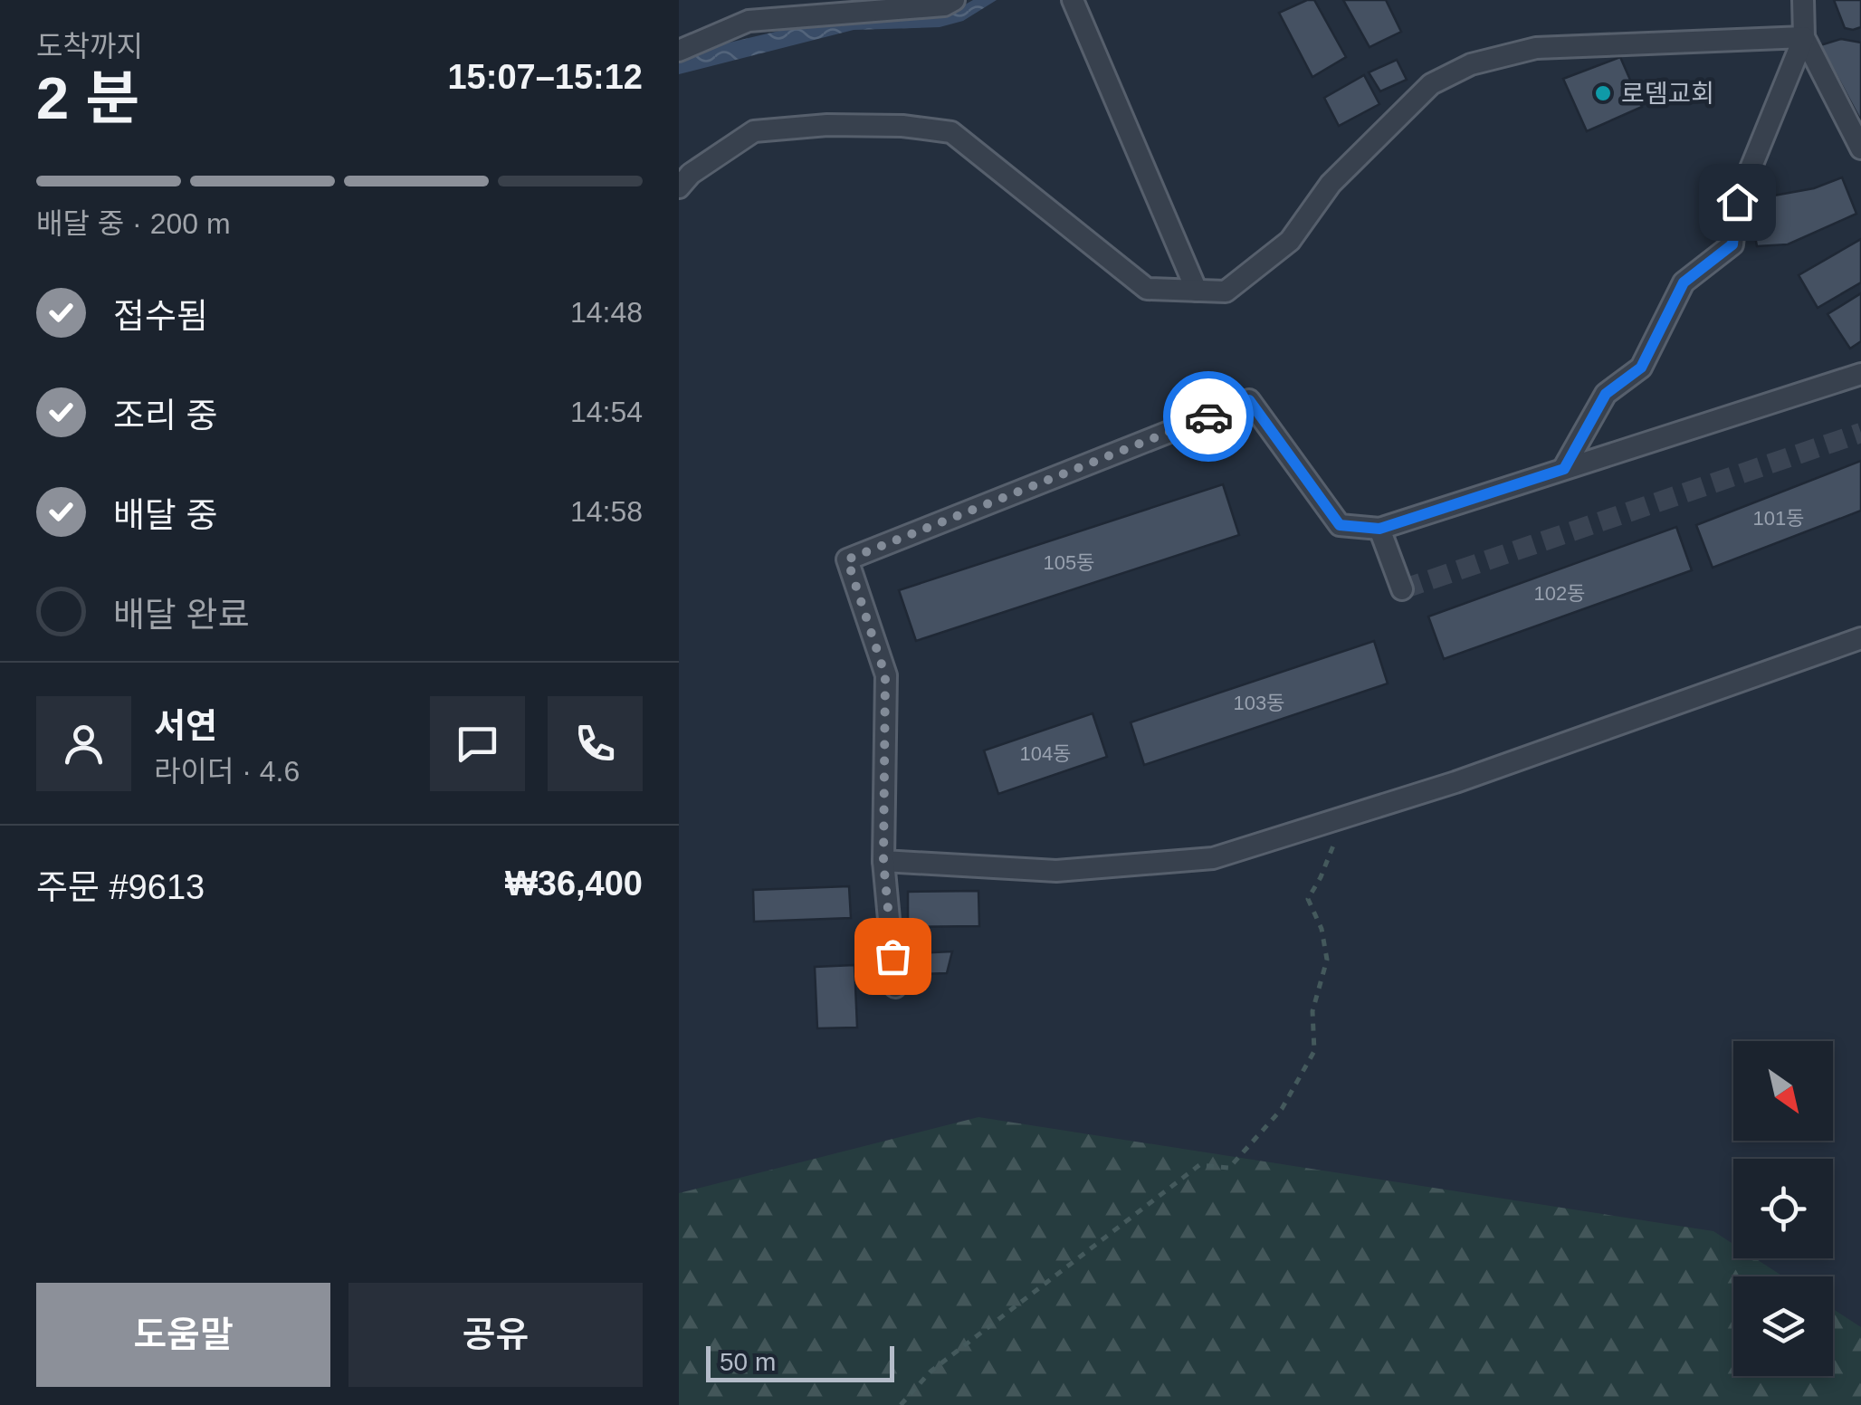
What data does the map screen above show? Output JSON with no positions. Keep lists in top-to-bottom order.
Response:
{
  "places": ["로뎀교회"],
  "house_numbers": [
    "101동",
    "105동",
    "102동",
    "103동",
    "104동"
  ],
  "scale_bar": "50 m",
  "north": "bottom right",
  "page": {
    "heading": ["2 분", "도착까지", "15:07–15:12"],
    "panel": [
      "서연",
      "라이더 · 4.6",
      "주문 #9613",
      "₩36,400"
    ],
    "bar": "배달 중 · 200 m",
    "list": [
      ["접수됨", "14:48"],
      ["조리 중", "14:54"],
      ["배달 중", "14:58"],
      "배달 완료"
    ],
    "buttons": ["도움말", "공유"],
    "scale": "50 m"
  }
}
